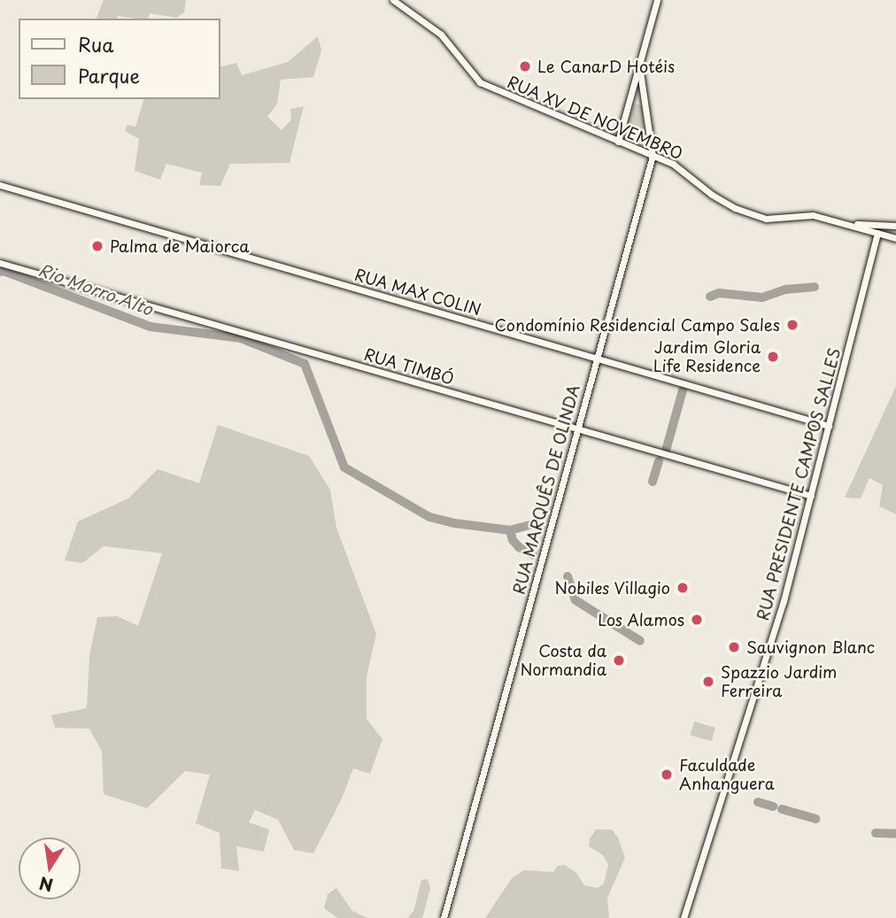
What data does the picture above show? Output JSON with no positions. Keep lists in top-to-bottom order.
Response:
{
  "streets": {
    "main road": [
      "RUA XV DE NOVEMBRO",
      "RUA MAX COLIN",
      "RUA TIMBÓ",
      "RUA PRESIDENTE CAMPOS SALLES",
      "RUA MARQUÊS DE OLINDA"
    ]
  },
  "crossings": [
    ["RUA XV DE NOVEMBRO", "RUA PRESIDENTE CAMPOS SALLES"],
    ["RUA XV DE NOVEMBRO", "RUA MARQUÊS DE OLINDA"],
    ["RUA MAX COLIN", "RUA PRESIDENTE CAMPOS SALLES"],
    ["RUA MAX COLIN", "RUA MARQUÊS DE OLINDA"],
    ["RUA TIMBÓ", "RUA PRESIDENTE CAMPOS SALLES"],
    ["RUA TIMBÓ", "RUA MARQUÊS DE OLINDA"]
  ],
  "water": ["Rio Morro Alto"],
  "places": [
    "Le CanarD Hotéis",
    "Palma de Maiorca",
    "Condomínio Residencial Campo Sales",
    "Jardim Gloria Life Residence",
    "Nobiles Villagio",
    "Los Alamos",
    "Sauvignon Blanc",
    "Costa da Normandia",
    "Spazzio Jardim Ferreira",
    "Faculdade Anhanguera"
  ],
  "legend": ["Rua", "Parque"],
  "north": "bottom"
}
